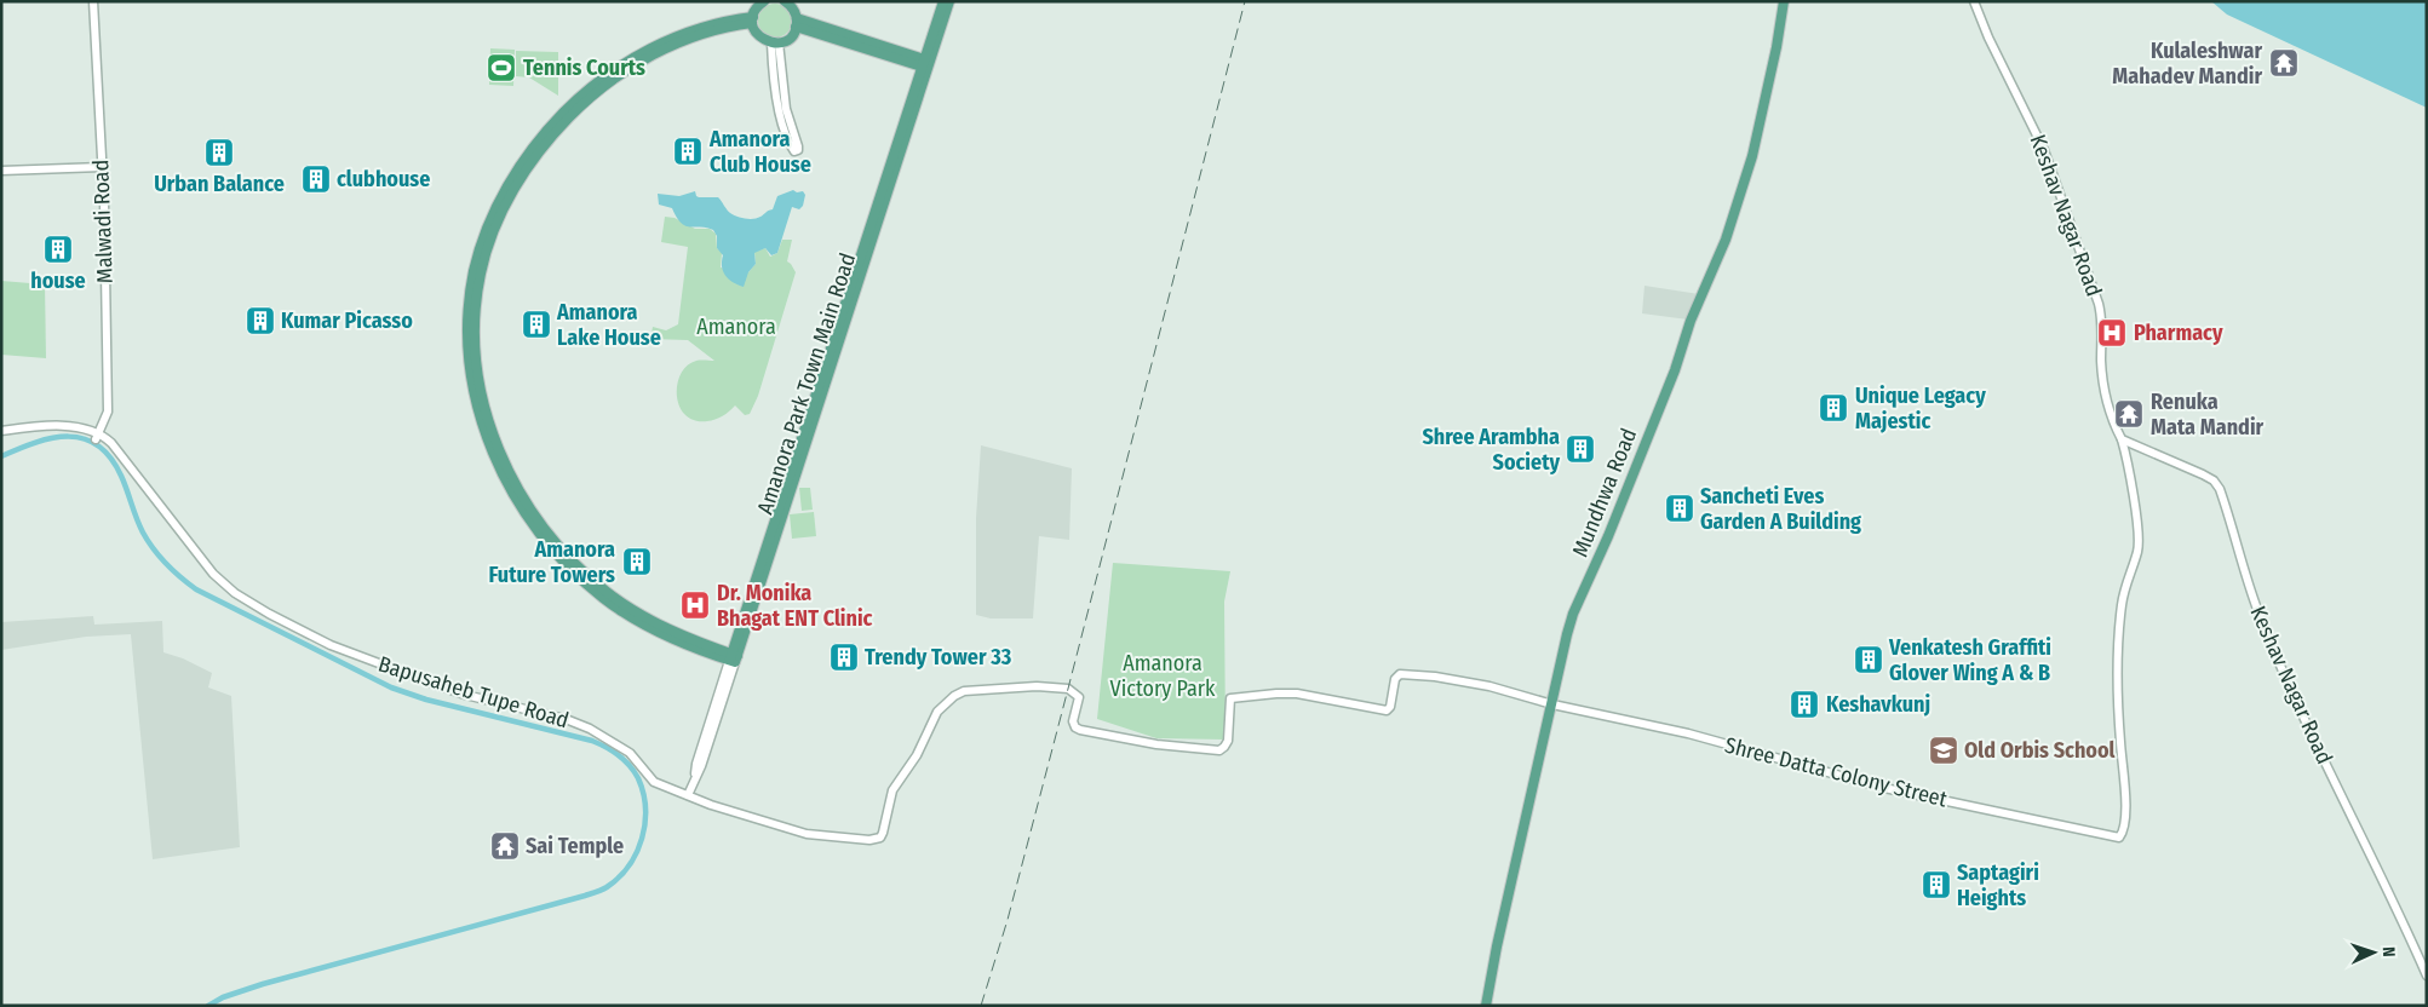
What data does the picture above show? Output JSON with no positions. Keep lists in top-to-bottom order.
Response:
{
  "streets": {
    "main road": ["Amanora Park Town Main Road", "Mundhwa Road"],
    "street": [
      "Keshav Nagar Road",
      "Malwadi Road",
      "Bapusaheb Tupe Road",
      "Shree Datta Colony Street"
    ]
  },
  "crossings": [
    ["Keshav Nagar Road", "Shree Datta Colony Street"],
    ["Malwadi Road", "Bapusaheb Tupe Road"],
    ["Amanora Park Town Main Road", "Bapusaheb Tupe Road"],
    ["Mundhwa Road", "Bapusaheb Tupe Road"],
    ["Mundhwa Road", "Shree Datta Colony Street"],
    ["Bapusaheb Tupe Road", "Shree Datta Colony Street"]
  ],
  "parks": ["Amanora", "Amanora Victory Park"],
  "places": {
    "temple": ["Kulaleshwar Mahadev Mandir", "Renuka Mata Mandir", "Sai Temple"],
    "sports": ["Tennis Courts"],
    "building": [
      "Amanora Club House",
      "Urban Balance",
      "clubhouse",
      "house",
      "Kumar Picasso",
      "Amanora Lake House",
      "Unique Legacy Majestic",
      "Shree Arambha Society",
      "Sancheti Eves Garden A Building",
      "Amanora Future Towers",
      "Trendy Tower 33",
      "Venkatesh Graffiti Glover Wing A & B",
      "Keshavkunj",
      "Saptagiri Heights"
    ],
    "hospital": ["Pharmacy", "Dr. Monika Bhagat ENT Clinic"],
    "school or university": ["Old Orbis School"]
  },
  "north": "right"
}
